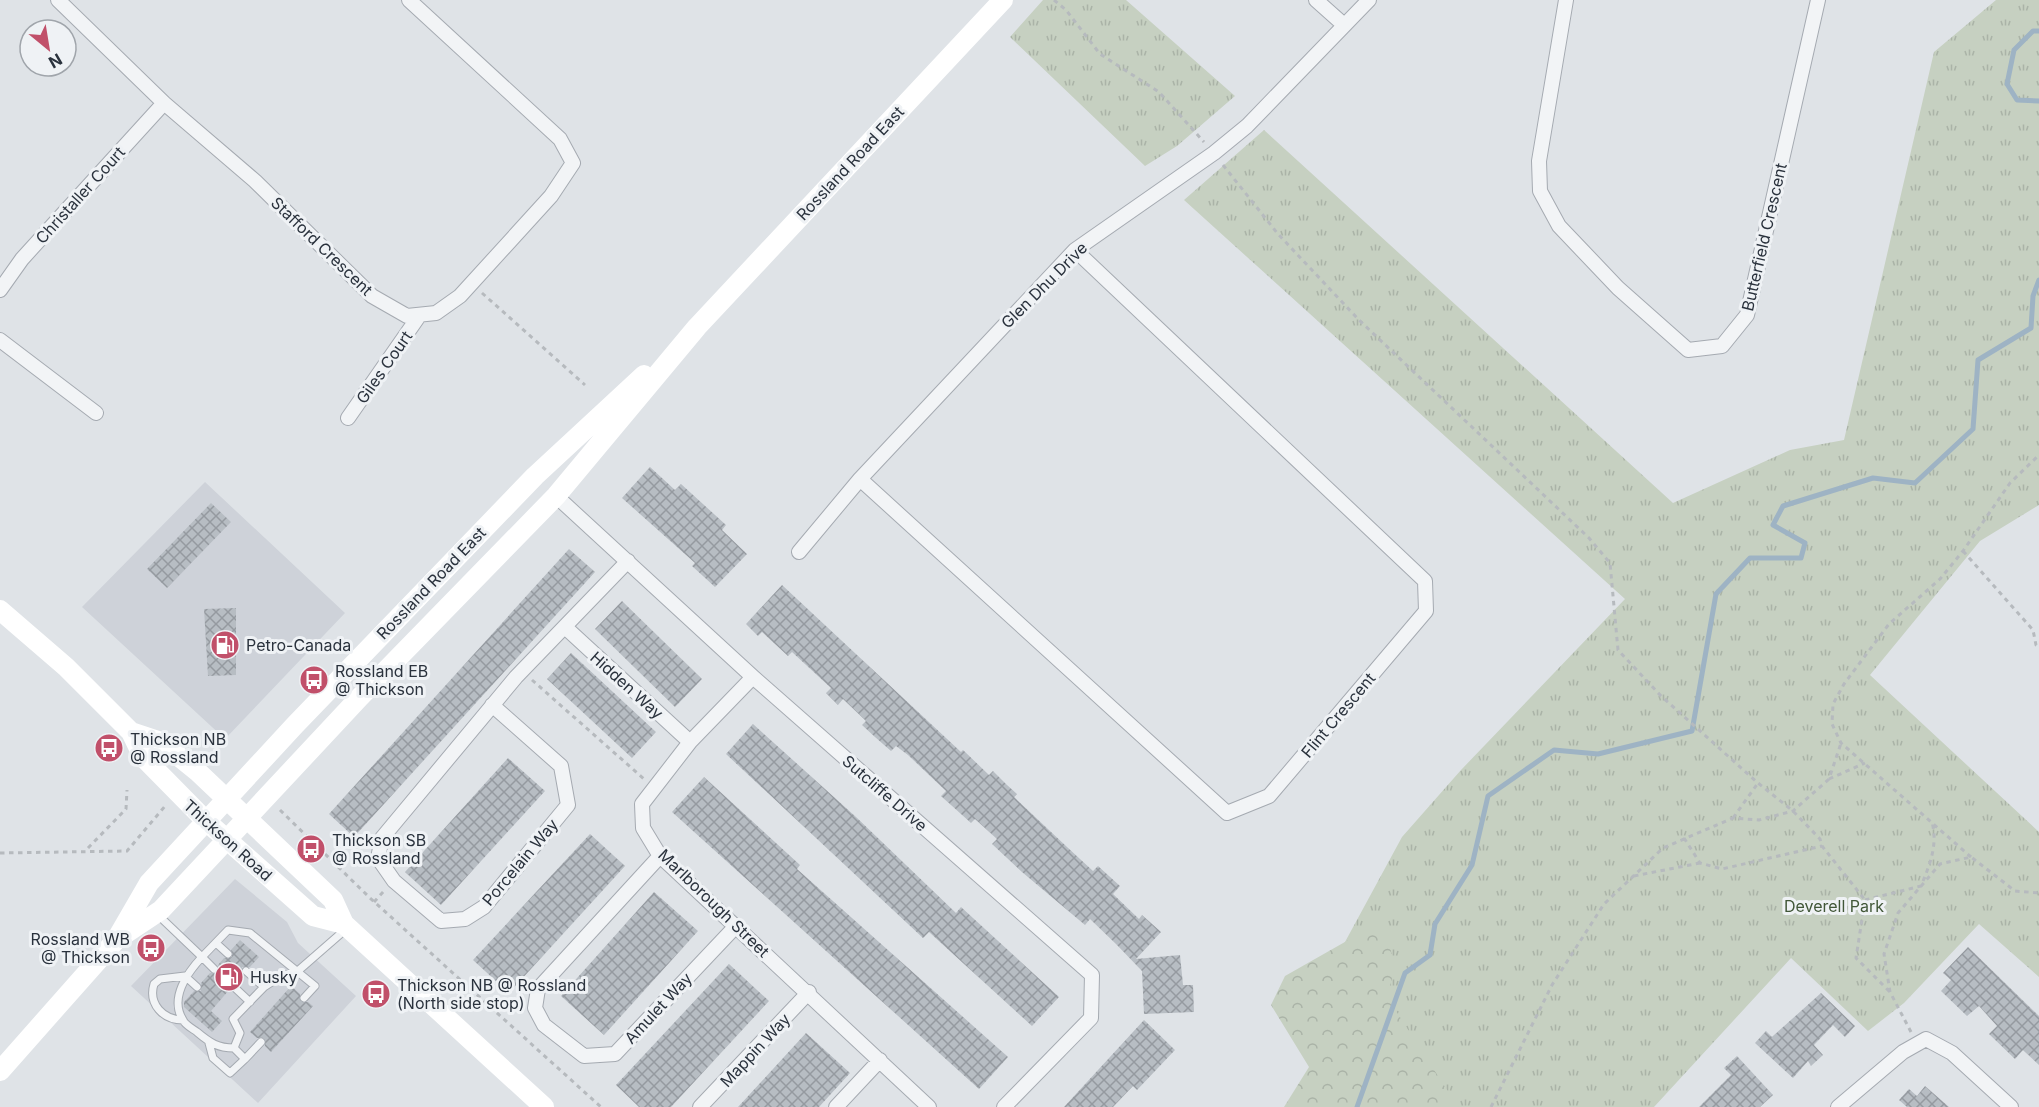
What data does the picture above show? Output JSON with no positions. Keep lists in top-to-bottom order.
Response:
{
  "streets": {
    "main road": ["Rossland Road East", "Thickson Road"],
    "street": [
      "Christaller Court",
      "Butterfield Crescent",
      "Stafford Crescent",
      "Glen Dhu Drive",
      "Giles Court",
      "Hidden Way",
      "Flint Crescent",
      "Sutcliffe Drive",
      "Porcelain Way",
      "Marlborough Street",
      "Amulet Way",
      "Mappin Way"
    ]
  },
  "crossings": [
    ["Rossland Road East", "Sutcliffe Drive"],
    ["Rossland Road East", "Thickson Road"],
    ["Christaller Court", "Stafford Crescent"],
    ["Stafford Crescent", "Giles Court"],
    ["Glen Dhu Drive", "Flint Crescent"],
    ["Hidden Way", "Porcelain Way"],
    ["Hidden Way", "Marlborough Street"],
    ["Sutcliffe Drive", "Porcelain Way"],
    ["Sutcliffe Drive", "Marlborough Street"],
    ["Marlborough Street", "Amulet Way"],
    ["Marlborough Street", "Mappin Way"]
  ],
  "parks": ["Deverell Park"],
  "places": {
    "fuel station": ["Petro-Canada", "Husky"],
    "bus stop": [
      "Rossland EB @ Thickson",
      "Thickson NB @ Rossland",
      "Thickson SB @ Rossland",
      "Rossland WB @ Thickson",
      "Thickson NB @ Rossland (North side stop)"
    ]
  },
  "north": "bottom right"
}
